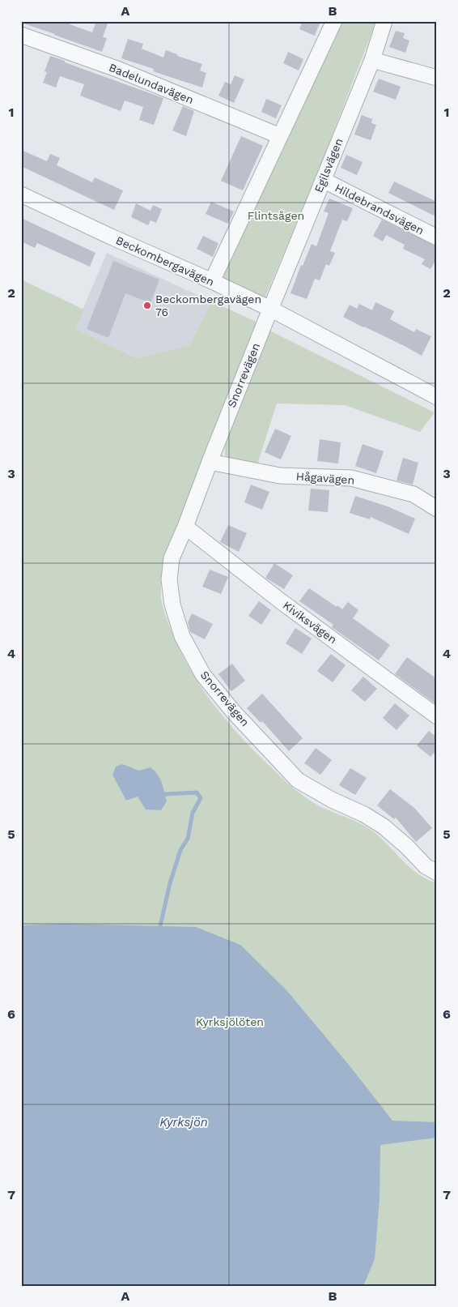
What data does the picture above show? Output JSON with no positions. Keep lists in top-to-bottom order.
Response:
{
  "streets": {
    "street": [
      "Badelundavägen",
      "Egilsvägen",
      "Hildebrandsvägen",
      "Beckombergavägen",
      "Snorrevägen",
      "Hågavägen",
      "Kiviksvägen"
    ]
  },
  "crossings": [
    ["Egilsvägen", "Hildebrandsvägen"],
    ["Egilsvägen", "Beckombergavägen"],
    ["Egilsvägen", "Snorrevägen"],
    ["Beckombergavägen", "Snorrevägen"],
    ["Snorrevägen", "Hågavägen"],
    ["Snorrevägen", "Kiviksvägen"]
  ],
  "water": ["Kyrksjön"],
  "parks": ["Flintsågen", "Kyrksjölöten"],
  "places": ["Beckombergavägen 76"],
  "grid": {
    "columns": ["A", "B"],
    "rows": [
      "1",
      "2",
      "3",
      "4",
      "5",
      "6",
      "7"
    ]
  }
}
